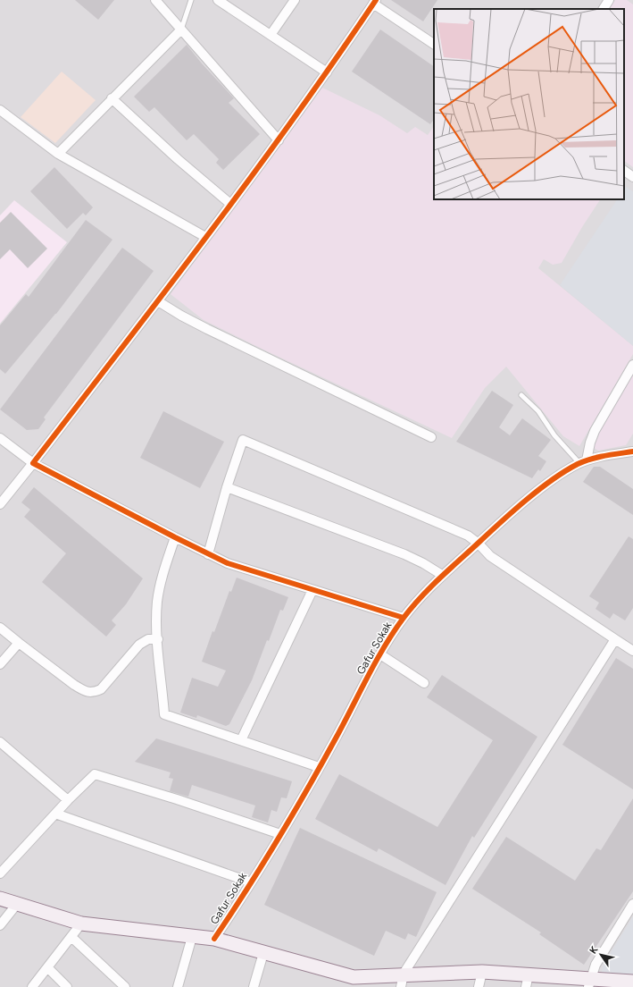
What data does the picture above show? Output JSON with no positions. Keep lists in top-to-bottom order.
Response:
{
  "streets": {
    "street": ["Gafur Sokak"]
  },
  "north": "top left"
}
